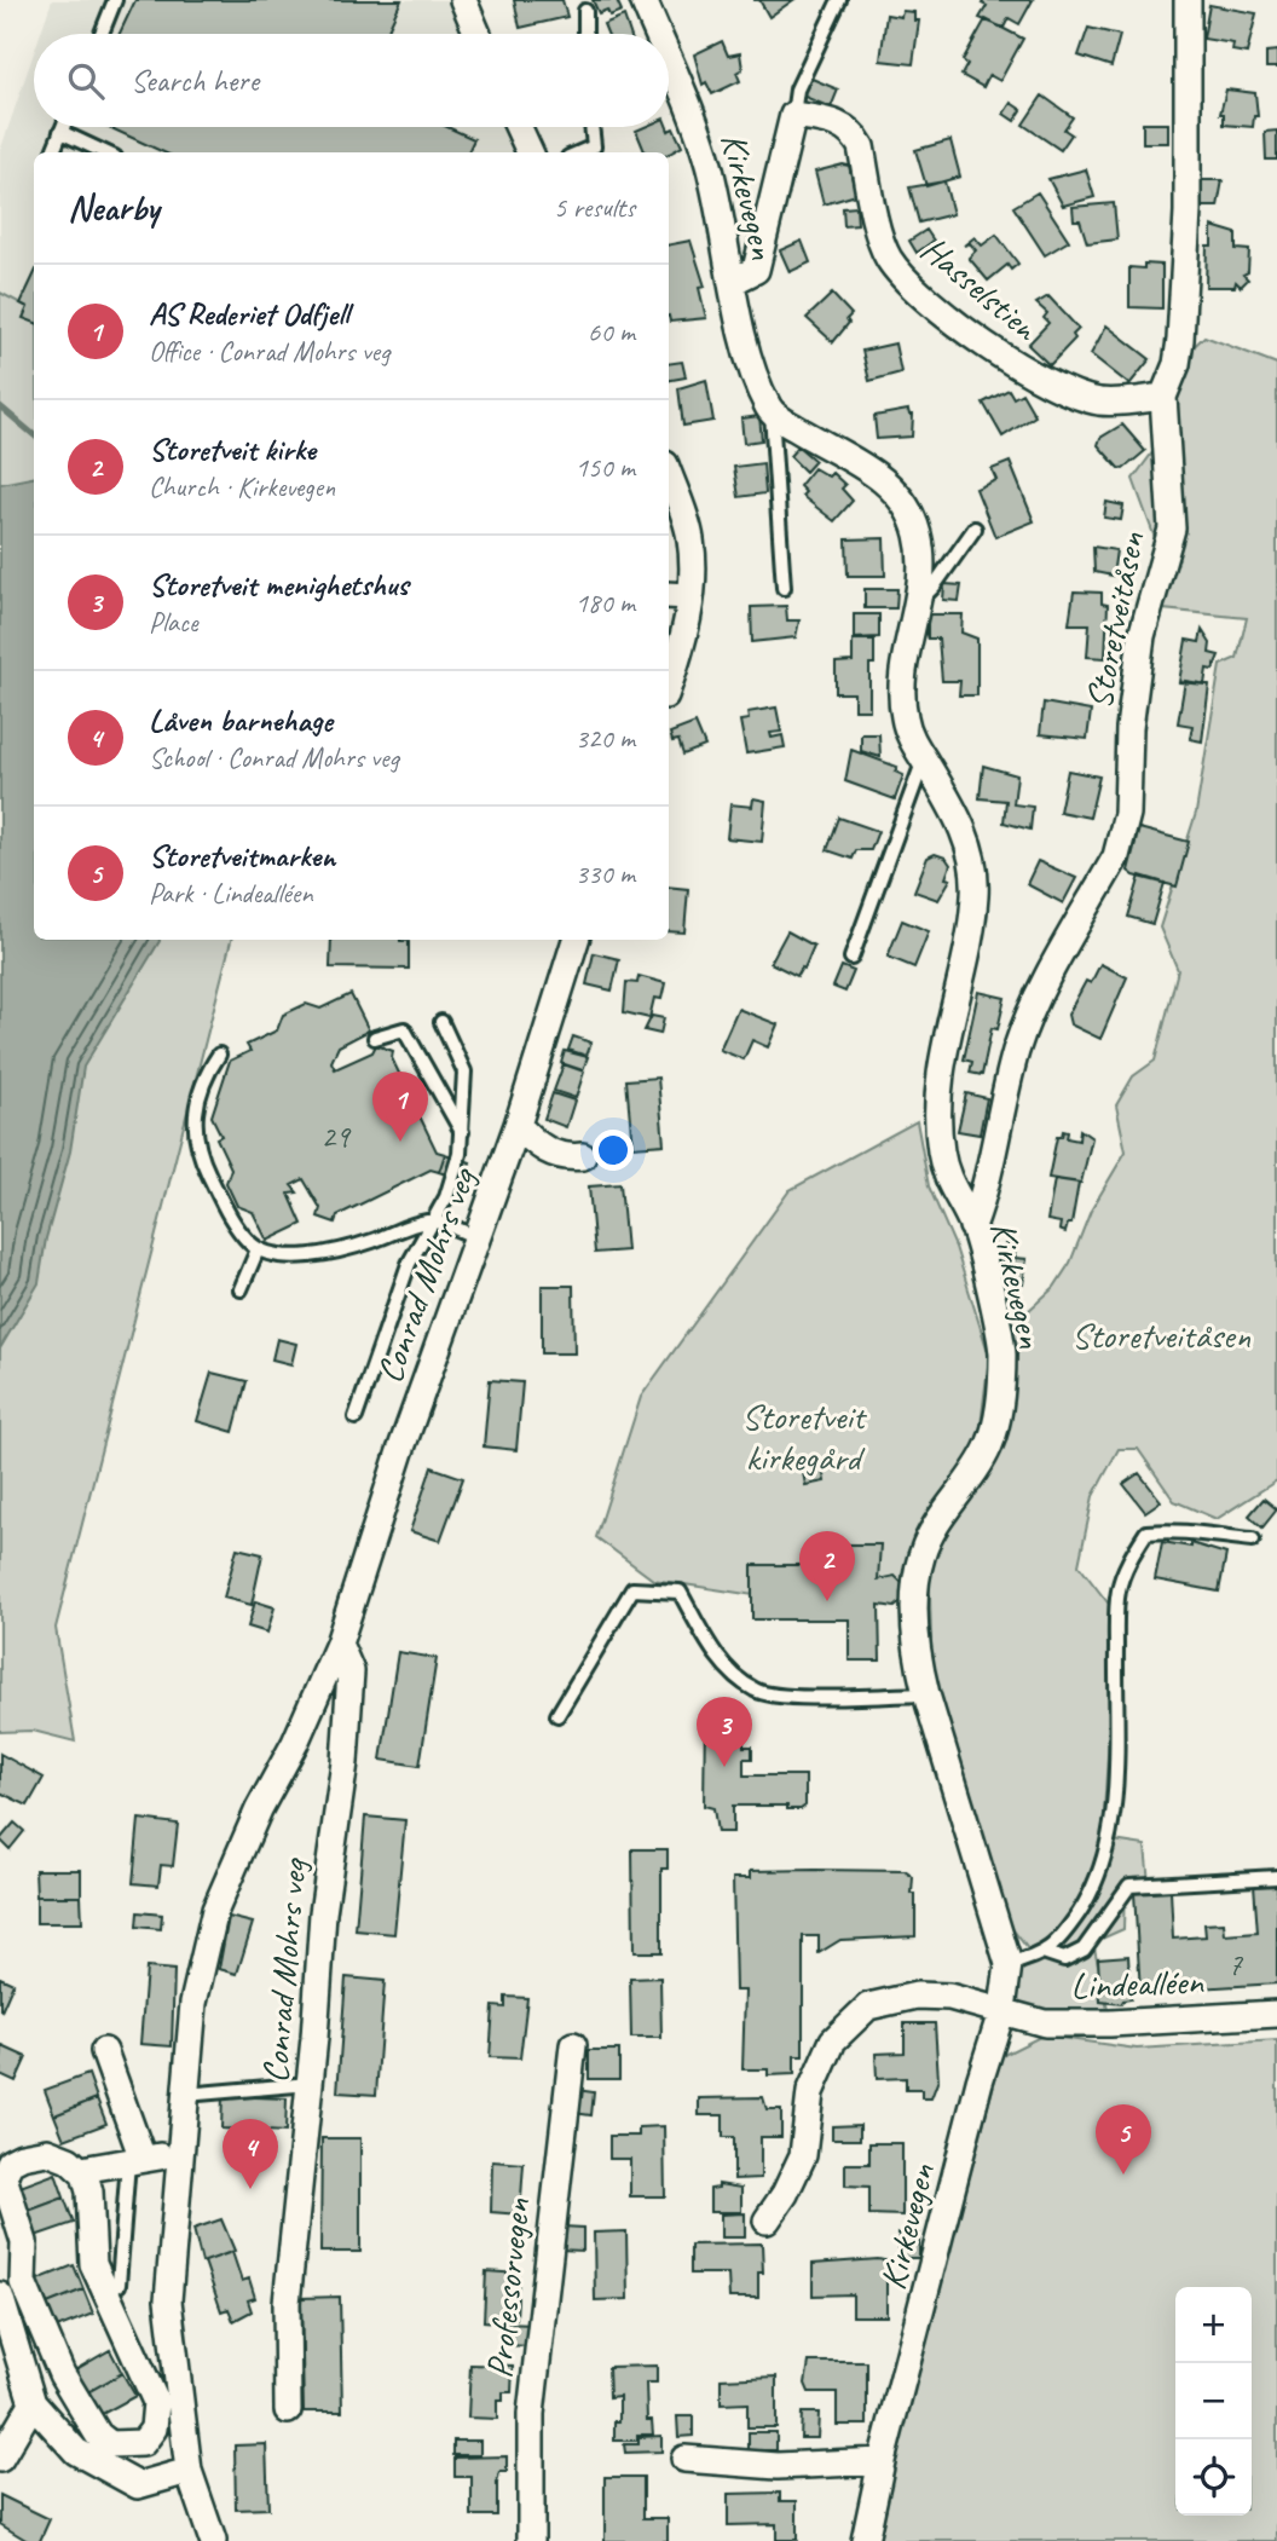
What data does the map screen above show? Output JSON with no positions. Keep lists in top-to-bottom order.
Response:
{
  "streets": {
    "street": [
      "Kirkevegen",
      "Hasselstien",
      "Storetveitåsen",
      "Conrad Mohrs veg",
      "Lindealléen",
      "Professorvegen"
    ]
  },
  "crossings": [
    ["Kirkevegen", "Storetveitåsen"],
    ["Kirkevegen", "Lindealléen"],
    ["Hasselstien", "Storetveitåsen"]
  ],
  "parks": ["Storetveitåsen", "Storetveit kirkegård"],
  "house_numbers": ["29", "7"],
  "page": {
    "search": "Search here",
    "heading": ["Nearby", "5 results"],
    "list": [
      {
        "mark": "1",
        "name": "AS Rederiet Odfjell",
        "note": "Office · Conrad Mohrs veg",
        "value": "60 m"
      },
      {
        "mark": "2",
        "name": "Storetveit kirke",
        "note": "Church · Kirkevegen",
        "value": "150 m"
      },
      {
        "mark": "3",
        "name": "Storetveit menighetshus",
        "note": "Place",
        "value": "180 m"
      },
      {
        "mark": "4",
        "name": "Låven barnehage",
        "note": "School · Conrad Mohrs veg",
        "value": "320 m"
      },
      {
        "mark": "5",
        "name": "Storetveitmarken",
        "note": "Park · Lindealléen",
        "value": "330 m"
      }
    ],
    "pins": [
      "1",
      "2",
      "3",
      "5",
      "4"
    ],
    "map_buttons": ["+", "−"]
  }
}
